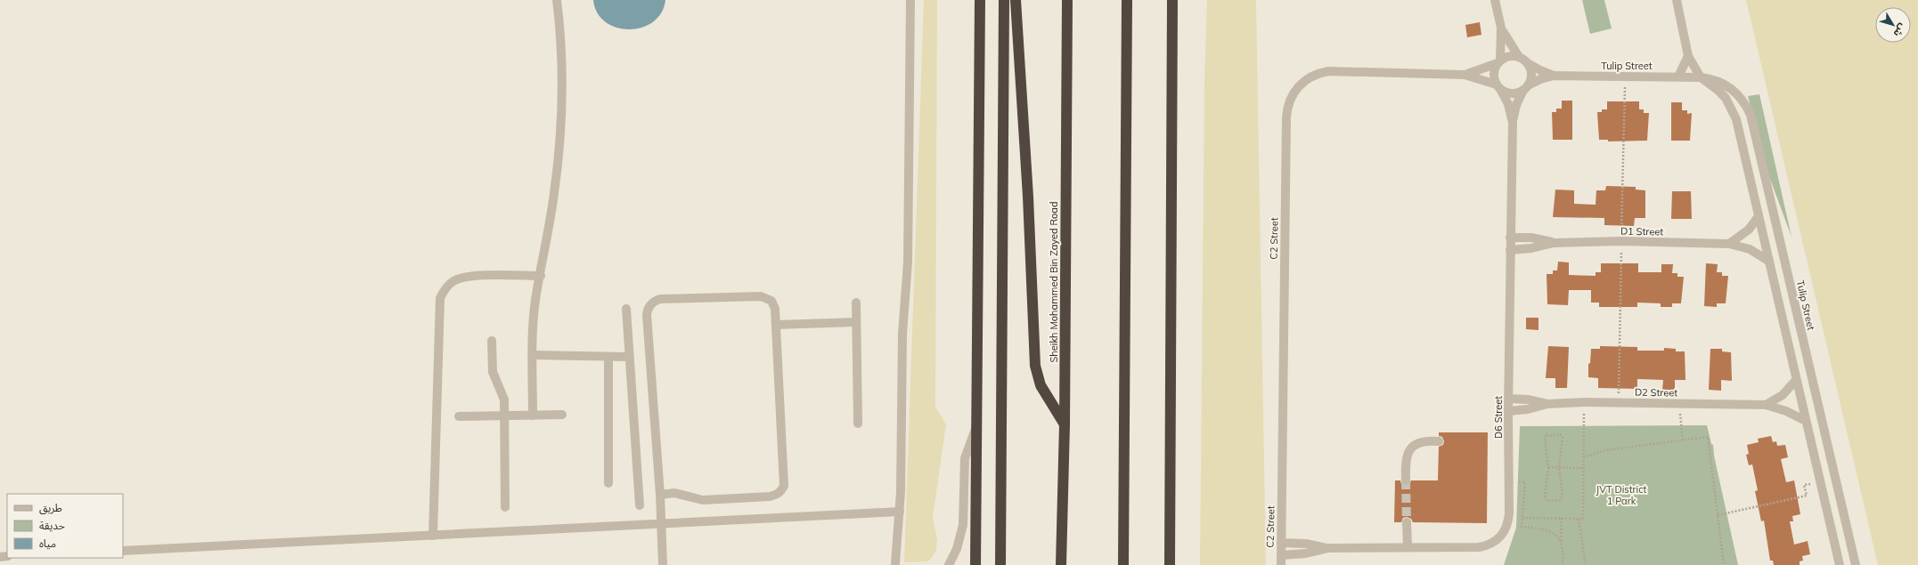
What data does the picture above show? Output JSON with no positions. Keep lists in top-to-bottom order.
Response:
{
  "streets": {
    "highway": ["Sheikh Mohammed Bin Zayed Road"],
    "street": [
      "Tulip Street",
      "D1 Street",
      "C2 Street",
      "D2 Street",
      "D6 Street"
    ]
  },
  "crossings": [
    ["Tulip Street", "C2 Street"],
    ["Tulip Street", "D6 Street"],
    ["D1 Street", "D6 Street"],
    ["C2 Street", "D6 Street"],
    ["D2 Street", "D6 Street"]
  ],
  "parks": ["JVT District 1 Park"],
  "legend": ["طريق", "حديقة", "مياه"],
  "north": "bottom right"
}
